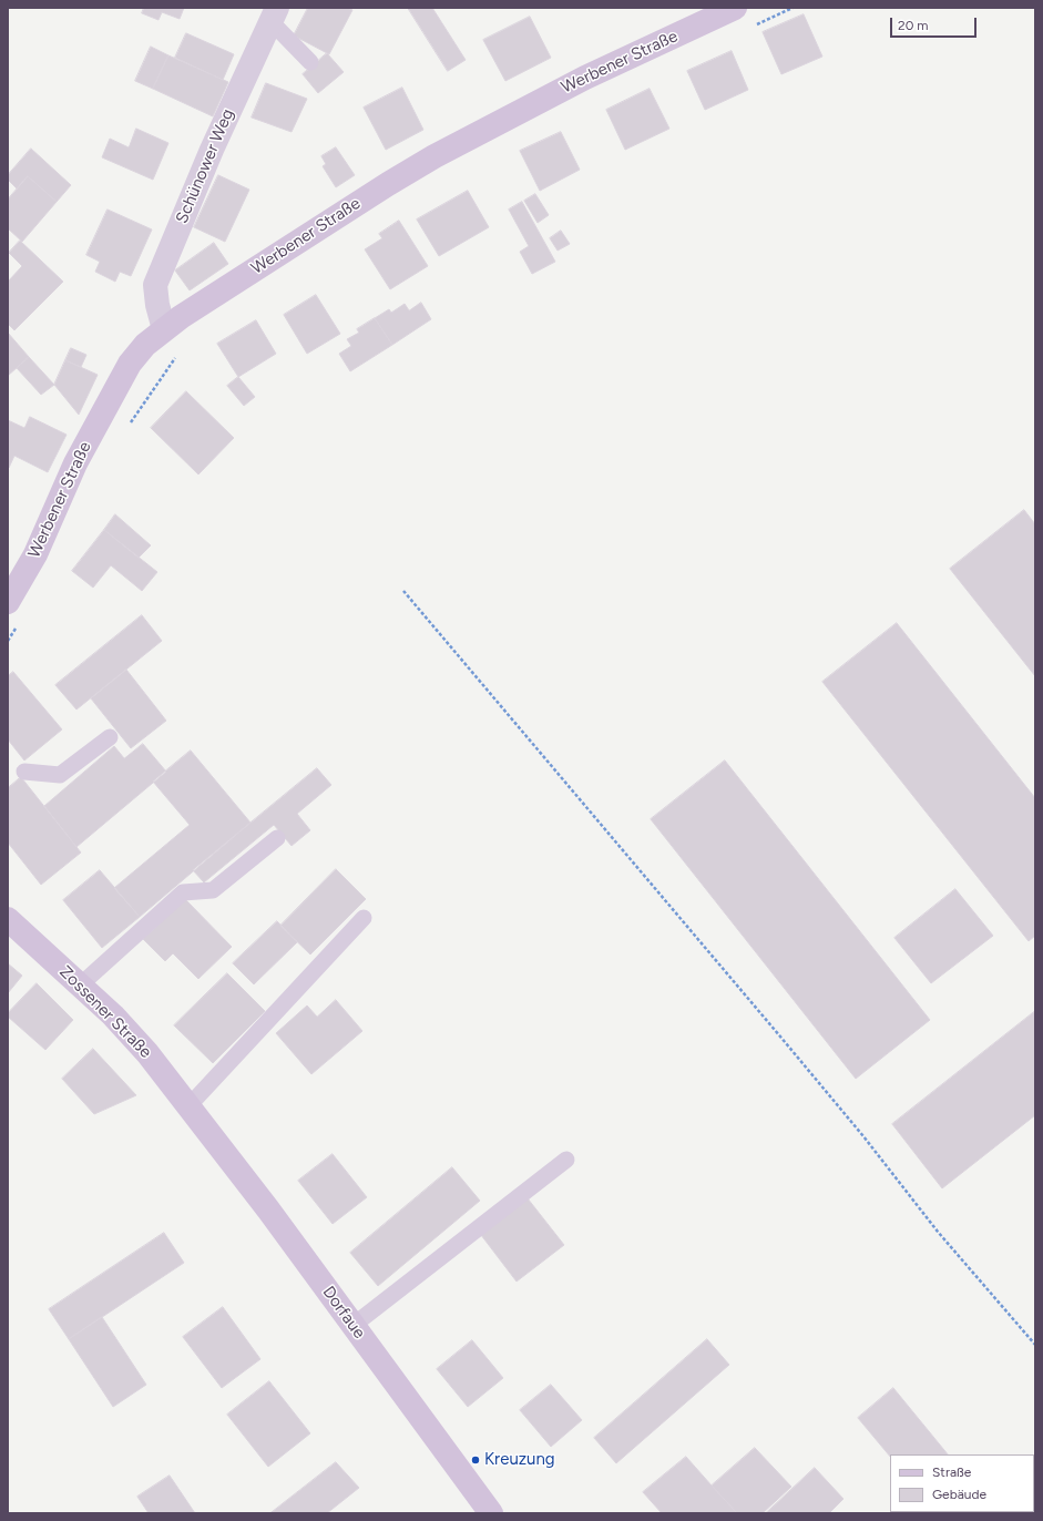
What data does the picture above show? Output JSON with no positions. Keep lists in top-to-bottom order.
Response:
{
  "streets": {
    "street": [
      "Werbener Straße",
      "Schünower Weg",
      "Zossener Straße",
      "Dorfaue"
    ]
  },
  "crossings": [
    ["Werbener Straße", "Schünower Weg"],
    ["Zossener Straße", "Dorfaue"]
  ],
  "places": ["Kreuzung"],
  "legend": ["Straße", "Gebäude"],
  "scale_bar": "20 m"
}
